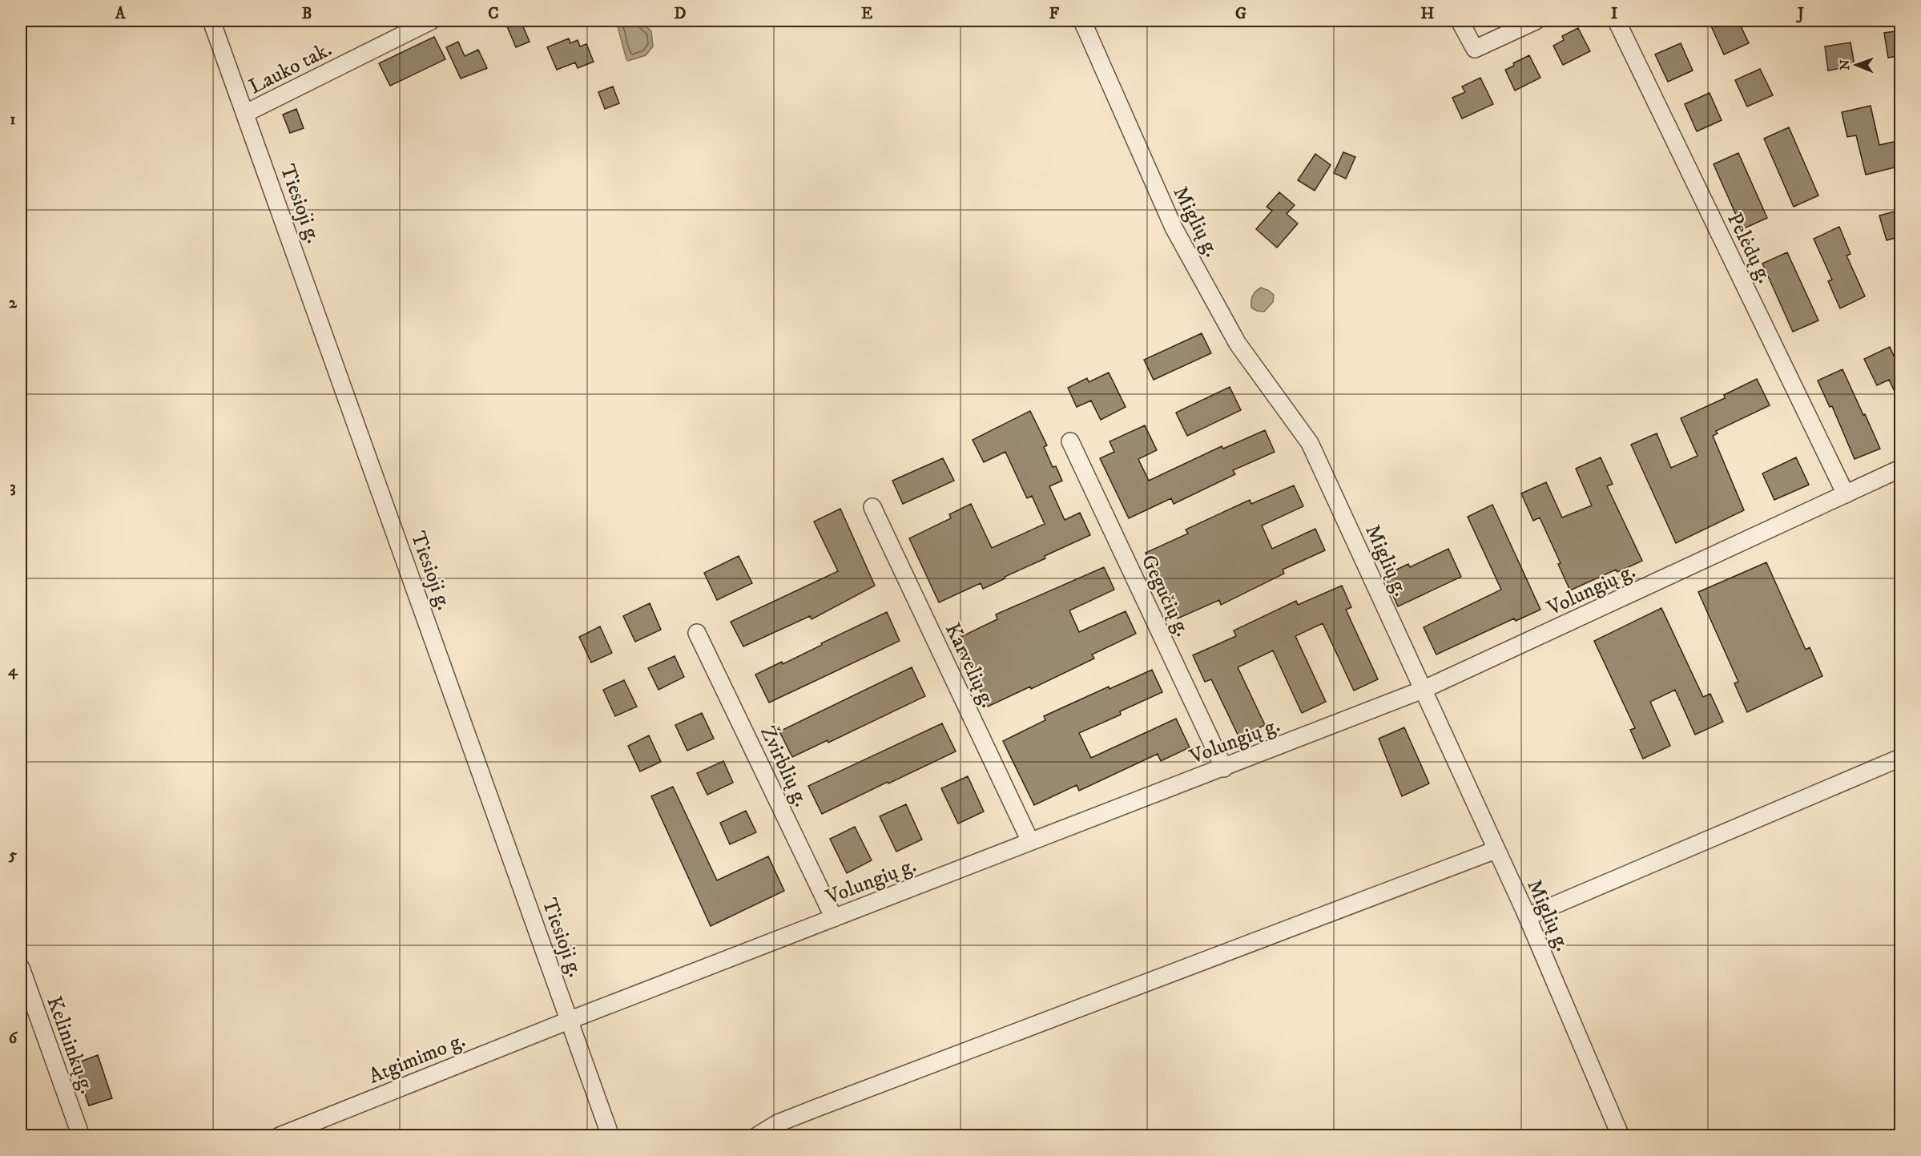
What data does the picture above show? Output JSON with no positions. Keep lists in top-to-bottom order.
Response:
{
  "streets": {
    "street": [
      "Lauko tak.",
      "Tiesioji g.",
      "Miglių g.",
      "Pelėdų g.",
      "Volungių g.",
      "Gegučių g.",
      "Karvelių g.",
      "Žvirblių g.",
      "Kelininkų g.",
      "Atgimimo g."
    ]
  },
  "crossings": [
    ["Lauko tak.", "Tiesioji g."],
    ["Tiesioji g.", "Volungių g."],
    ["Tiesioji g.", "Atgimimo g."],
    ["Miglių g.", "Volungių g."],
    ["Pelėdų g.", "Volungių g."],
    ["Volungių g.", "Gegučių g."],
    ["Volungių g.", "Karvelių g."],
    ["Volungių g.", "Žvirblių g."],
    ["Volungių g.", "Atgimimo g."]
  ],
  "north": "left",
  "grid": {
    "columns": [
      "A",
      "B",
      "C",
      "D",
      "E",
      "F",
      "G",
      "H",
      "I",
      "J"
    ],
    "rows": [
      "1",
      "2",
      "3",
      "4",
      "5",
      "6"
    ]
  }
}
